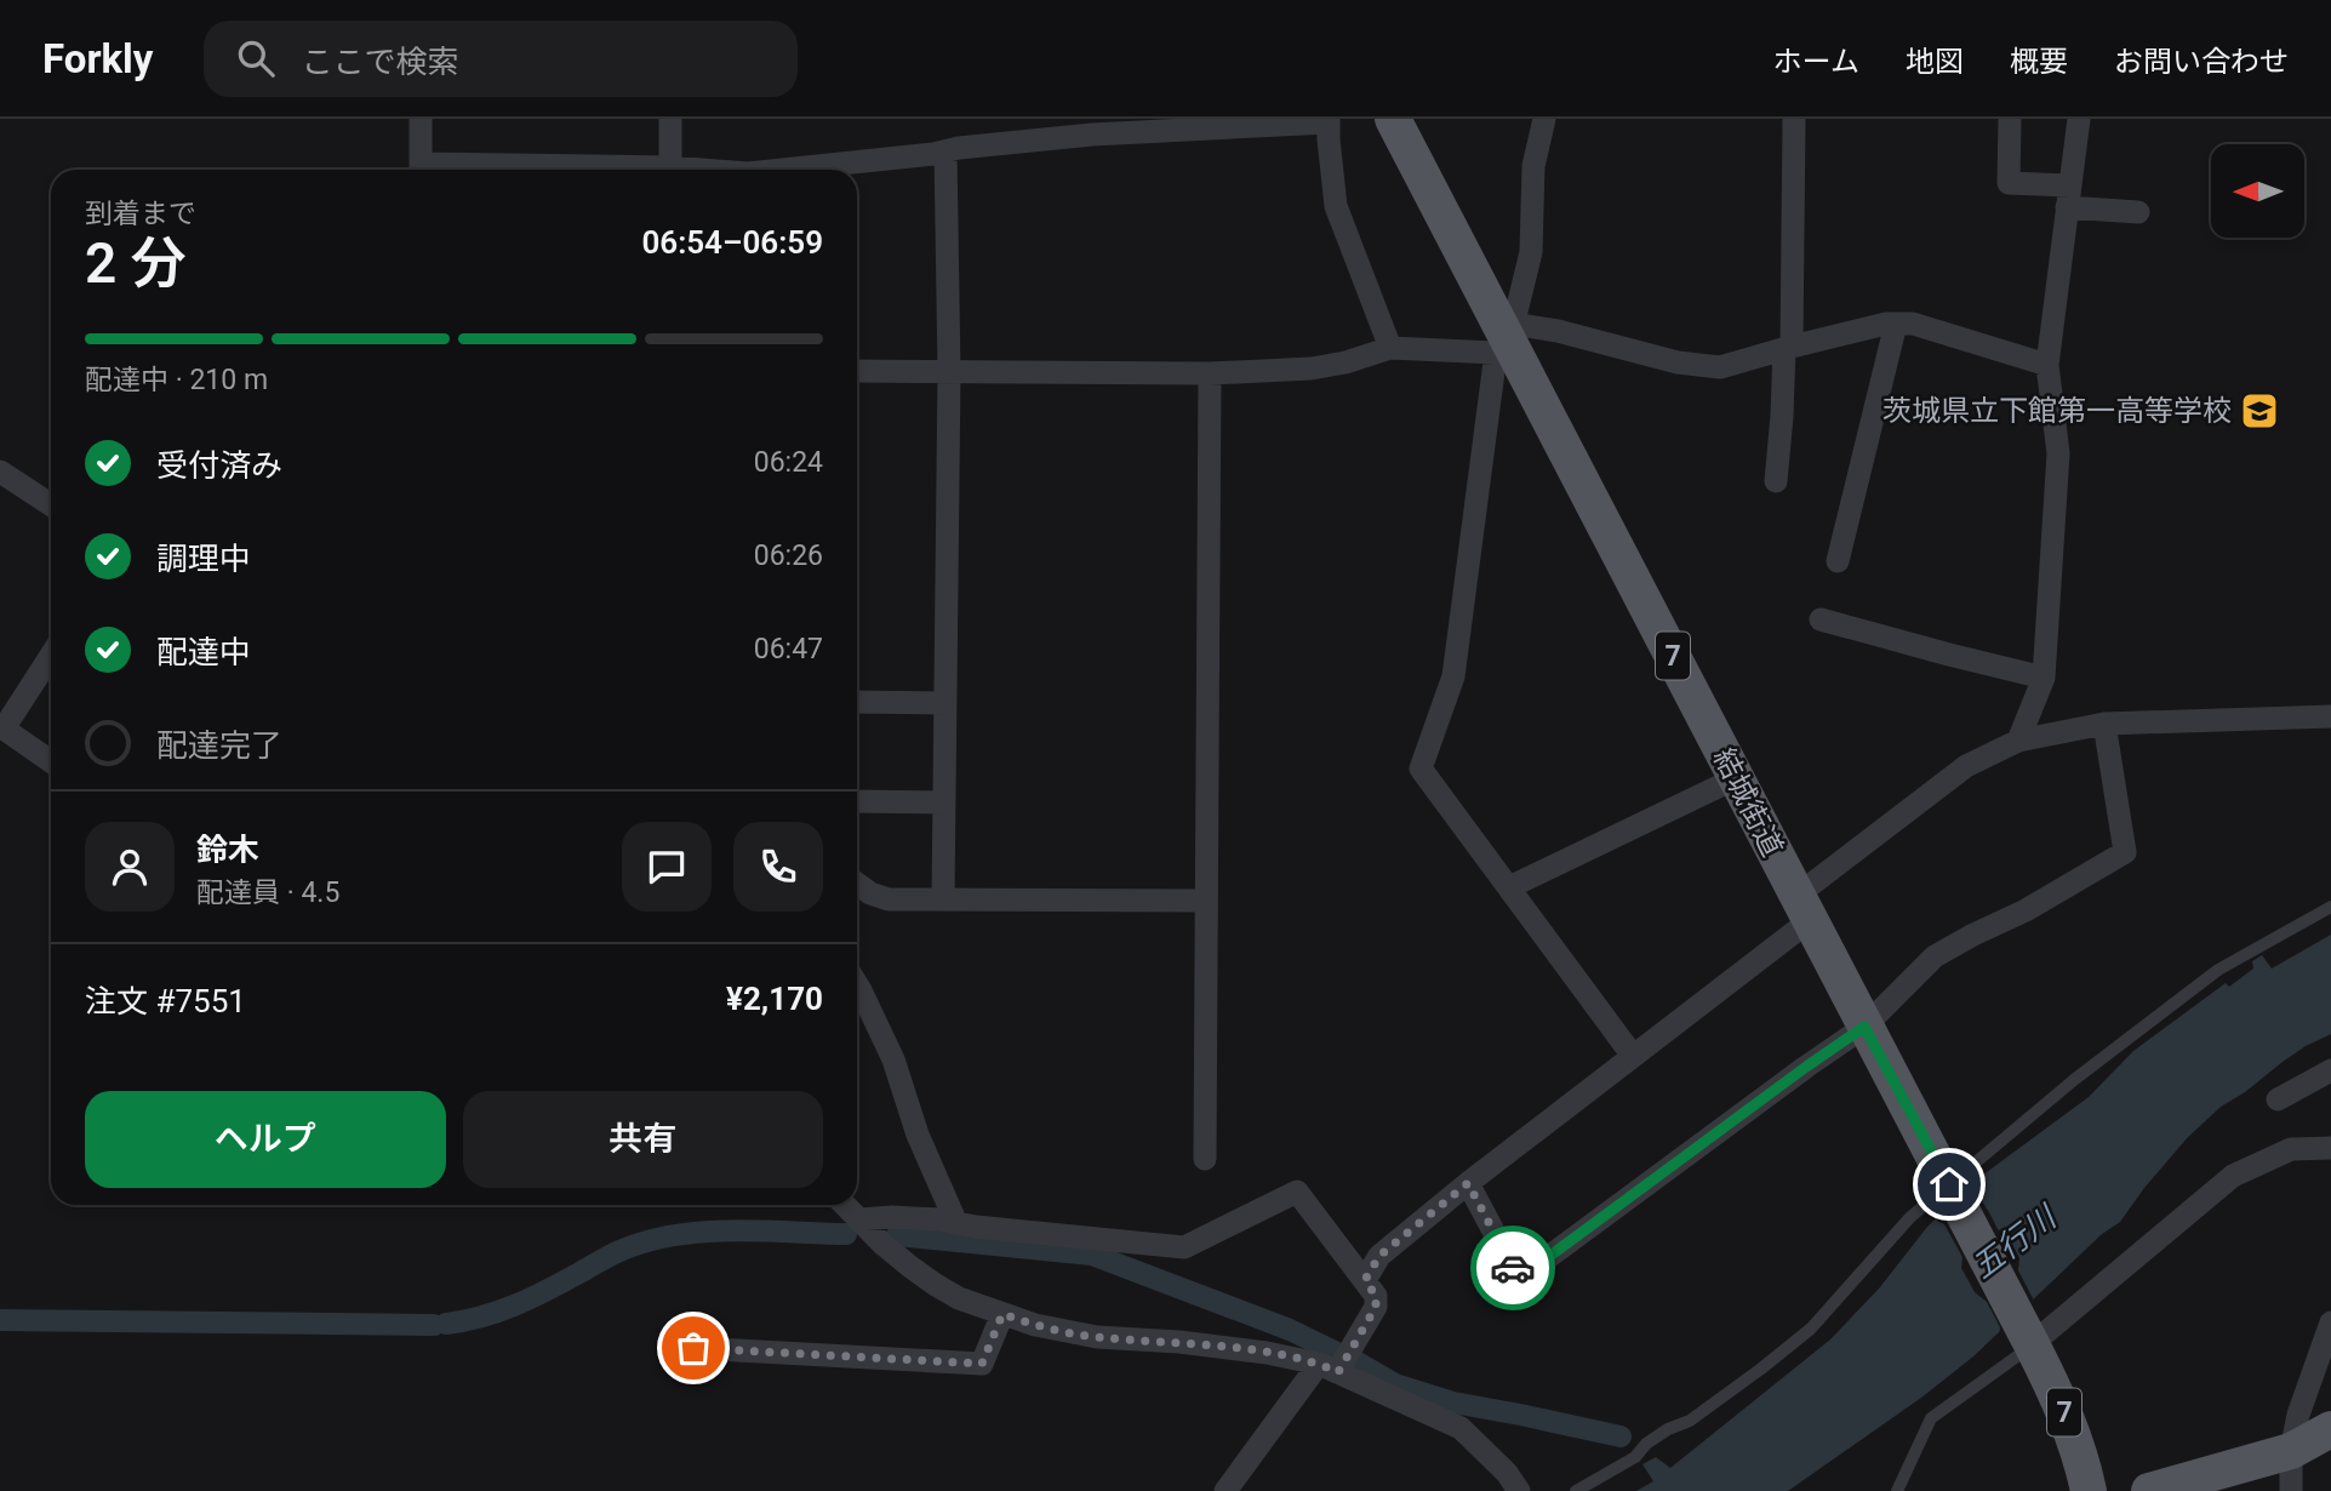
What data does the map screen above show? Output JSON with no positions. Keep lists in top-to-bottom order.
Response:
{
  "streets": {
    "main road": ["7", "結城街道"]
  },
  "water": ["五行川"],
  "places": {
    "school or university": ["茨城県立下館第一高等学校"]
  },
  "north": "left",
  "page": {
    "header": "Forkly",
    "search": "ここで検索",
    "nav": [
      "ホーム",
      "地図",
      "概要",
      "お問い合わせ"
    ],
    "heading": ["2 分", "到着まで", "06:54–06:59"],
    "panel": [
      "鈴木",
      "配達員 · 4.5",
      "注文 #7551",
      "¥2,170"
    ],
    "bar": "配達中 · 210 m",
    "list": [
      ["受付済み", "06:24"],
      ["調理中", "06:26"],
      ["配達中", "06:47"],
      "配達完了"
    ],
    "buttons": ["ヘルプ", "共有"]
  }
}
